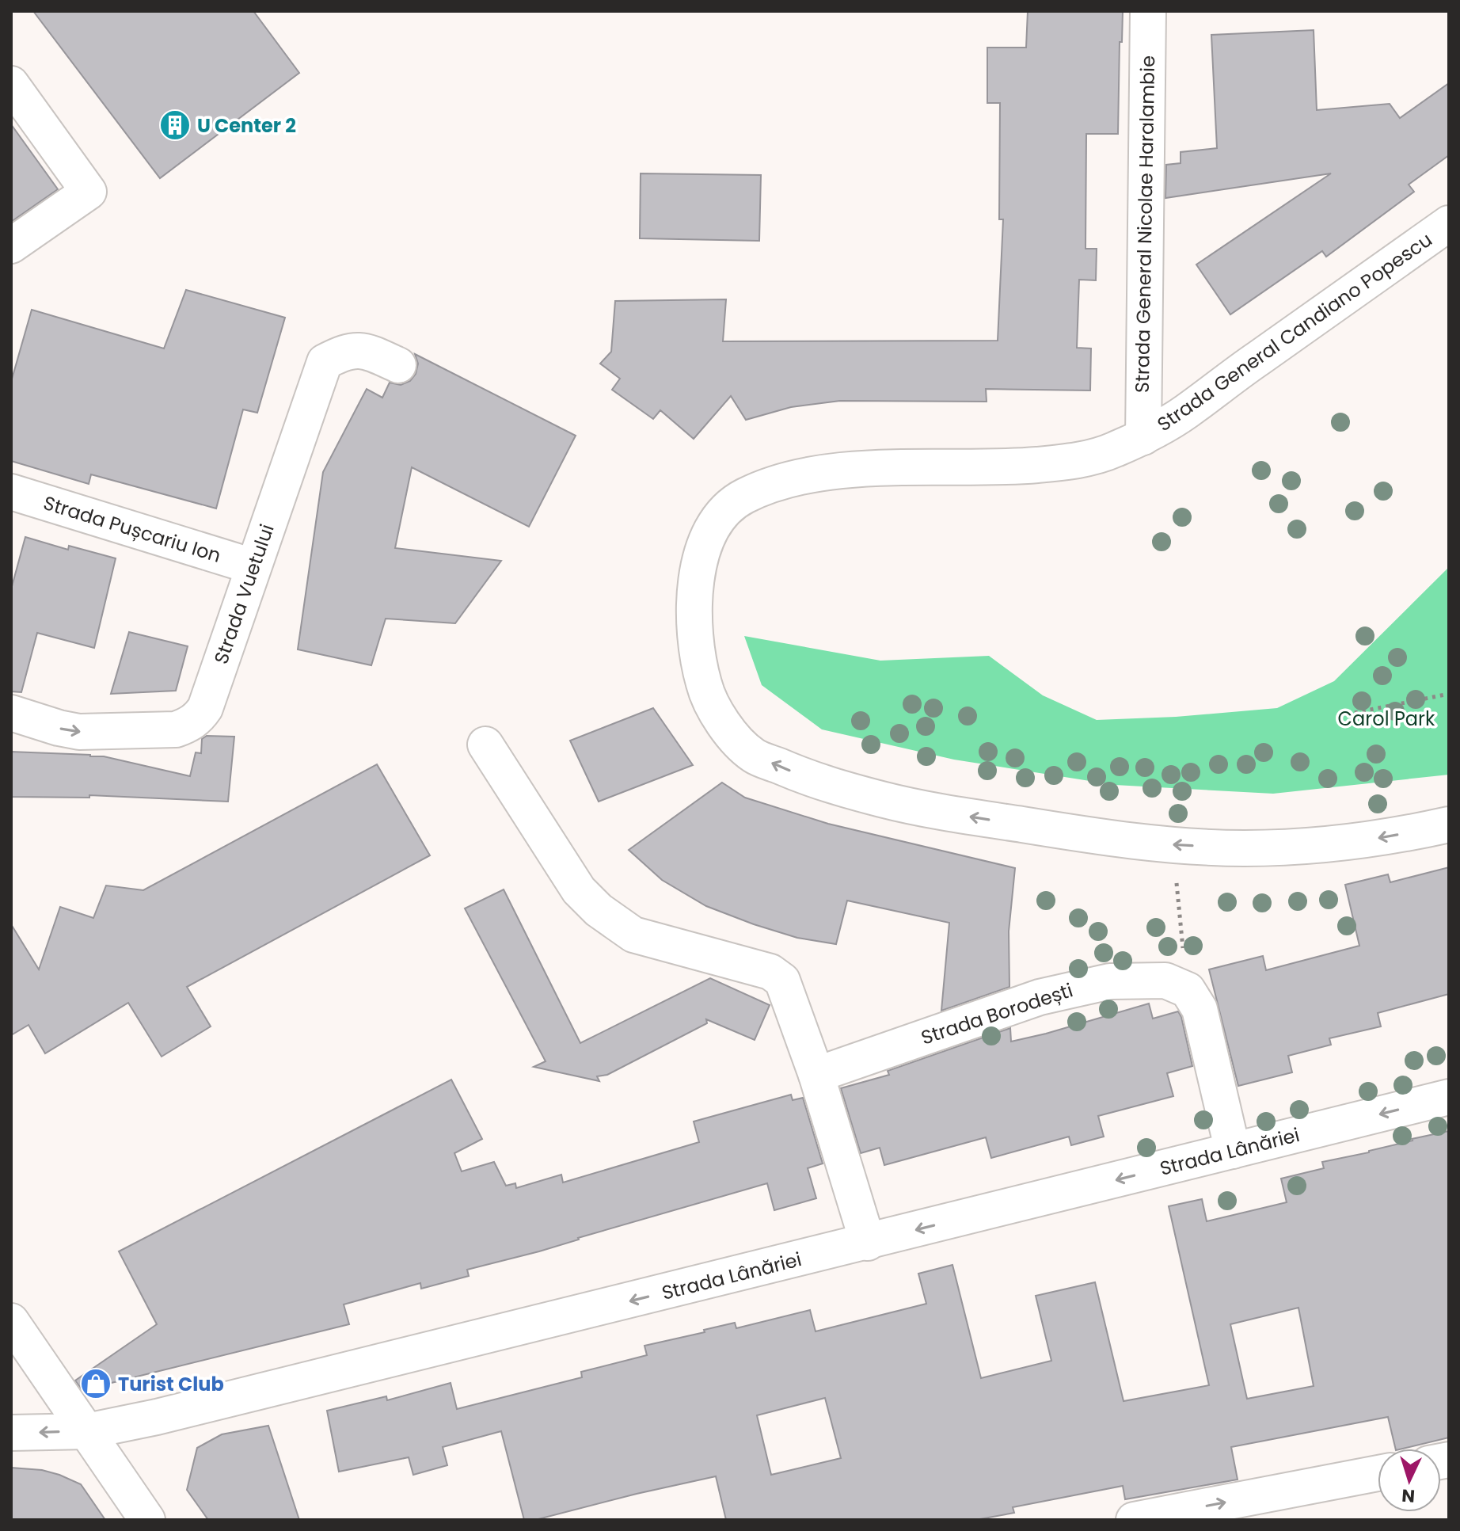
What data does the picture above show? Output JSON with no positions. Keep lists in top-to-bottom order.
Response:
{
  "streets": {
    "street": [
      "Strada General Nicolae Haralambie",
      "Strada General Candiano Popescu",
      "Strada Pușcariu Ion",
      "Strada Vuetului",
      "Strada Borodești",
      "Strada Lânăriei"
    ]
  },
  "crossings": [
    ["Strada General Nicolae Haralambie", "Strada General Candiano Popescu"],
    ["Strada Pușcariu Ion", "Strada Vuetului"]
  ],
  "one_way": ["Strada Lânăriei"],
  "parks": ["Carol Park"],
  "places": {
    "building": ["U Center 2"],
    "shop": ["Turist Club"]
  },
  "north": "bottom"
}
